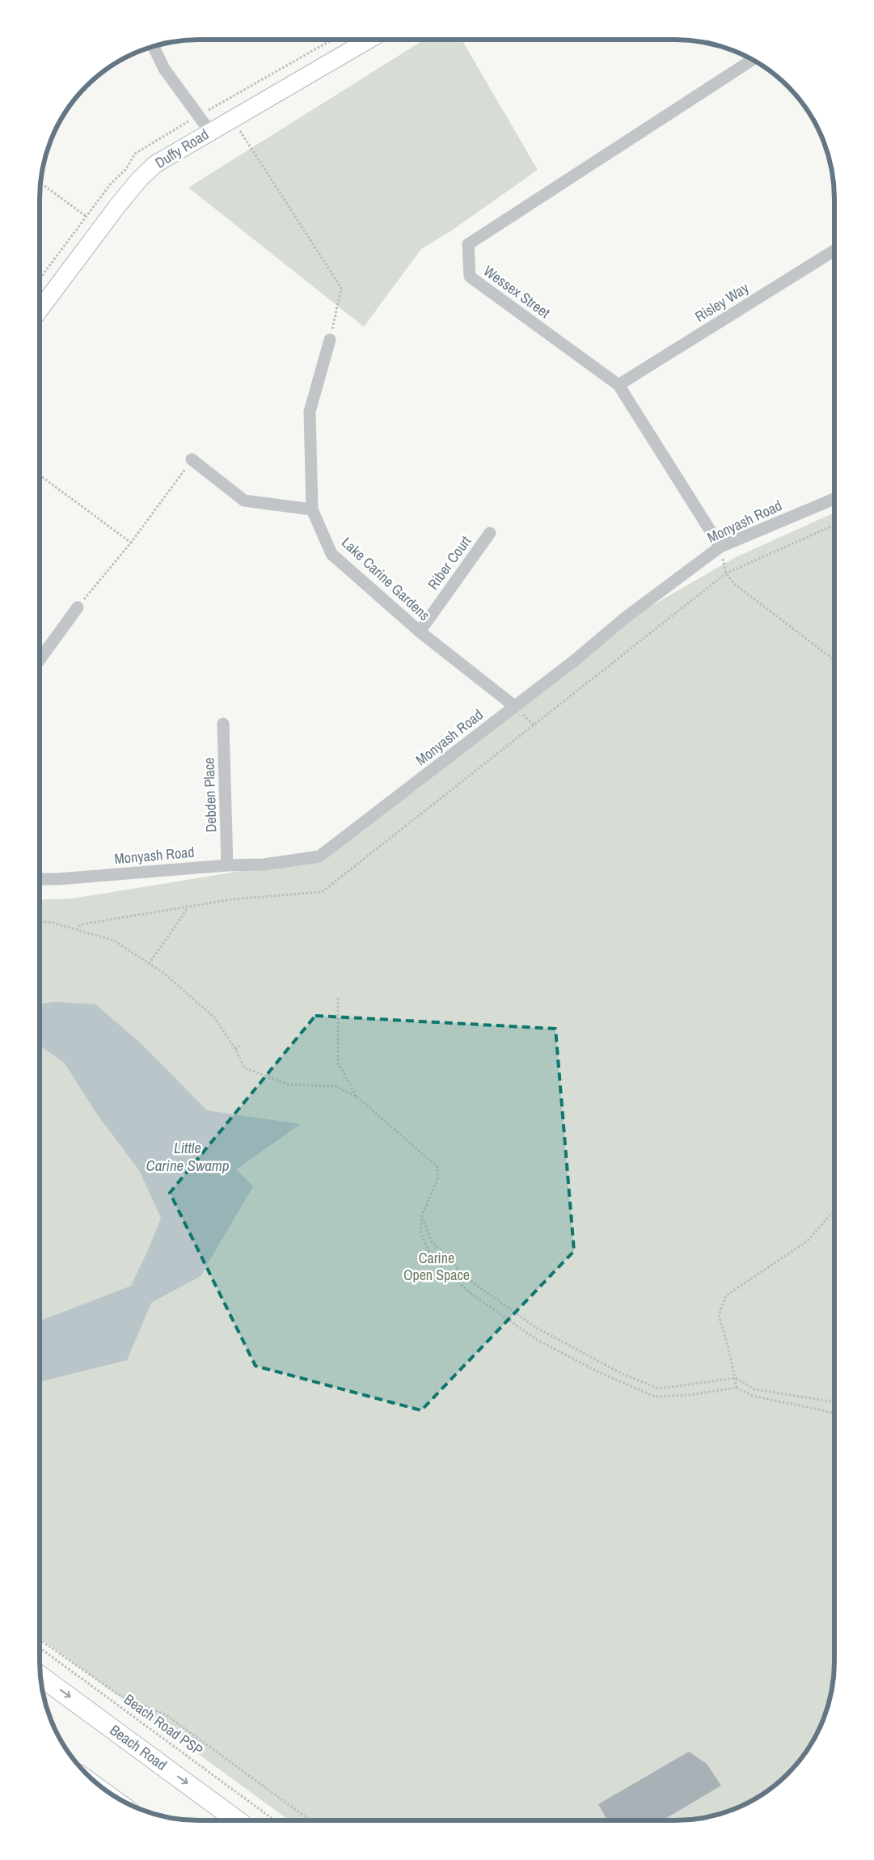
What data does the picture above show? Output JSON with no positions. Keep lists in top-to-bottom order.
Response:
{
  "streets": {
    "main road": ["Duffy Road", "Beach Road"],
    "street": [
      "Wessex Street",
      "Risley Way",
      "Monyash Road",
      "Riber Court",
      "Lake Carine Gardens",
      "Debden Place"
    ],
    "path": ["Beach Road PSP"]
  },
  "crossings": [
    ["Wessex Street", "Risley Way"],
    ["Wessex Street", "Monyash Road"],
    ["Monyash Road", "Lake Carine Gardens"],
    ["Monyash Road", "Debden Place"],
    ["Riber Court", "Lake Carine Gardens"]
  ],
  "one_way": ["Beach Road"],
  "water": ["Little Carine Swamp"],
  "parks": ["Carine Open Space"]
}
